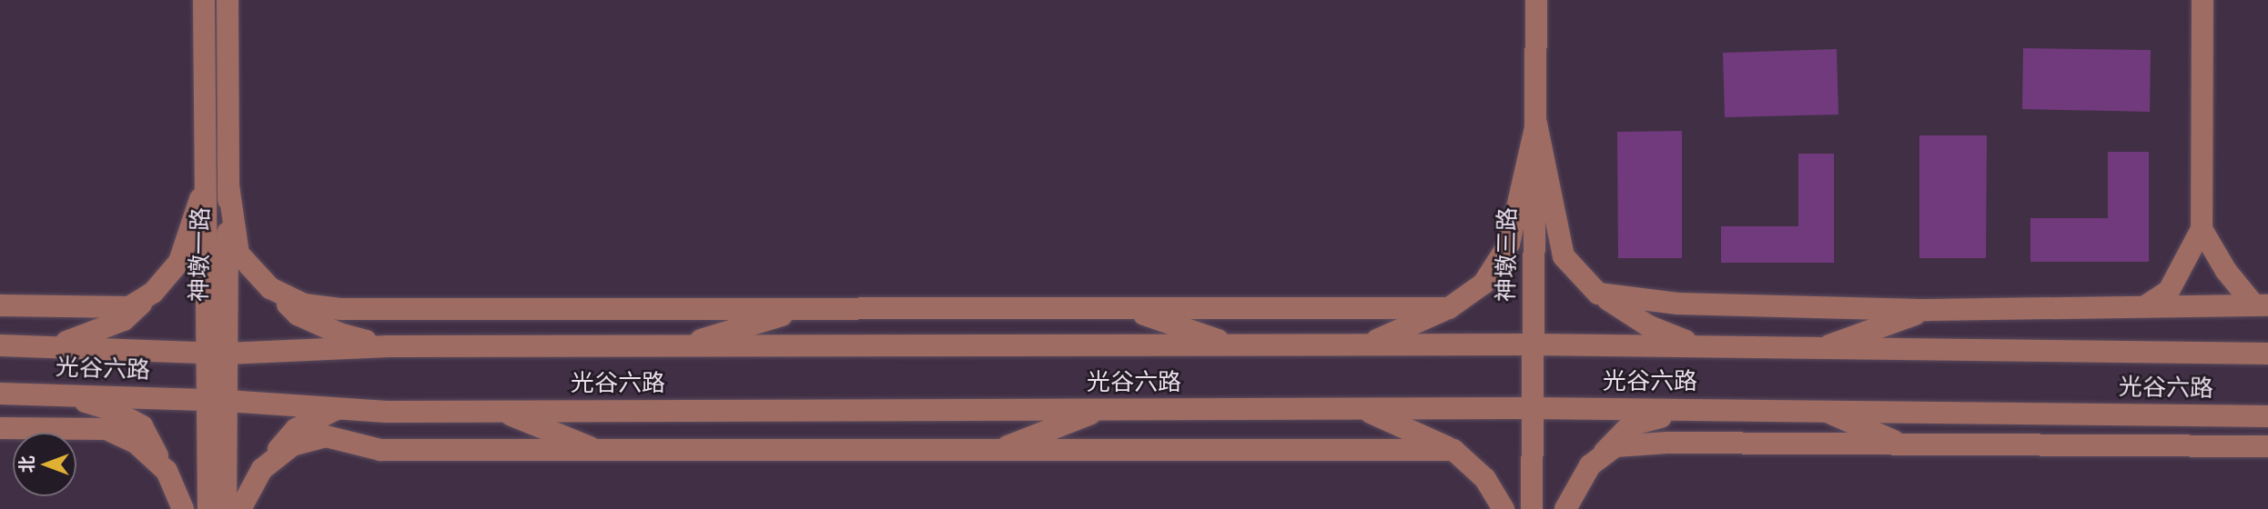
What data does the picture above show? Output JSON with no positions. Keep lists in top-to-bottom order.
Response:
{
  "streets": {
    "main road": ["神墩一路", "神墩三路", "光谷六路"]
  },
  "crossings": [
    ["神墩一路", "光谷六路"],
    ["神墩三路", "光谷六路"]
  ],
  "north": "left"
}
